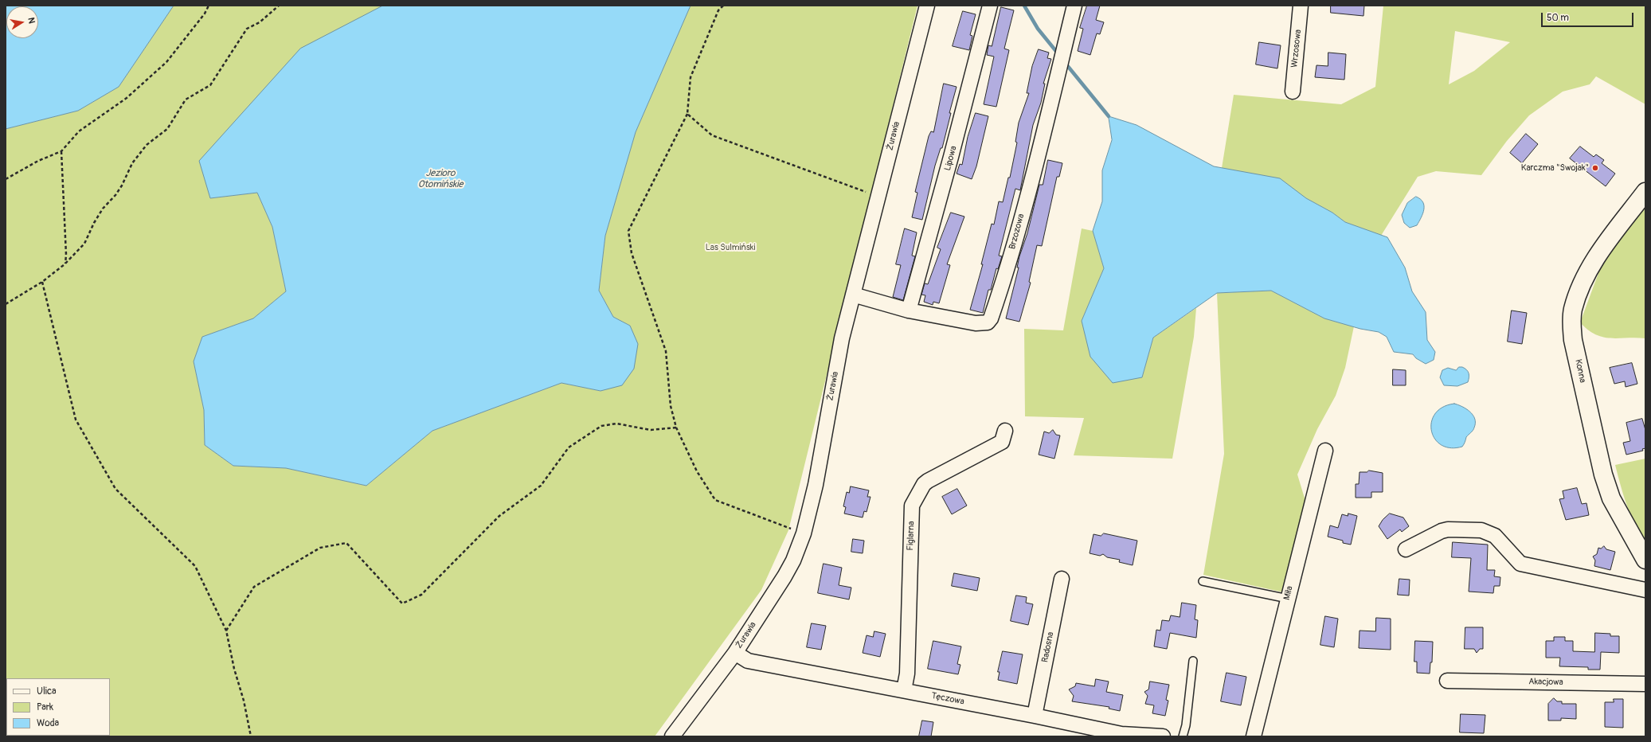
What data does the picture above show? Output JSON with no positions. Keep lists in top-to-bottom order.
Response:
{
  "streets": {
    "street": [
      "Wrzosowa",
      "Żurawia",
      "Lipowa",
      "Brzozowa",
      "Konna",
      "Figlarna",
      "Miła",
      "Radosna",
      "Akacjowa",
      "Tęczowa"
    ]
  },
  "crossings": [
    ["Żurawia", "Brzozowa"],
    ["Żurawia", "Tęczowa"],
    ["Lipowa", "Brzozowa"],
    ["Figlarna", "Tęczowa"],
    ["Radosna", "Tęczowa"]
  ],
  "water": ["Jezioro Otomińskie"],
  "parks": ["Las Sulmiński"],
  "places": ["Karczma \"Swojak\""],
  "legend": ["Ulica", "Park", "Woda"],
  "scale_bar": "50 m",
  "north": "right"
}
